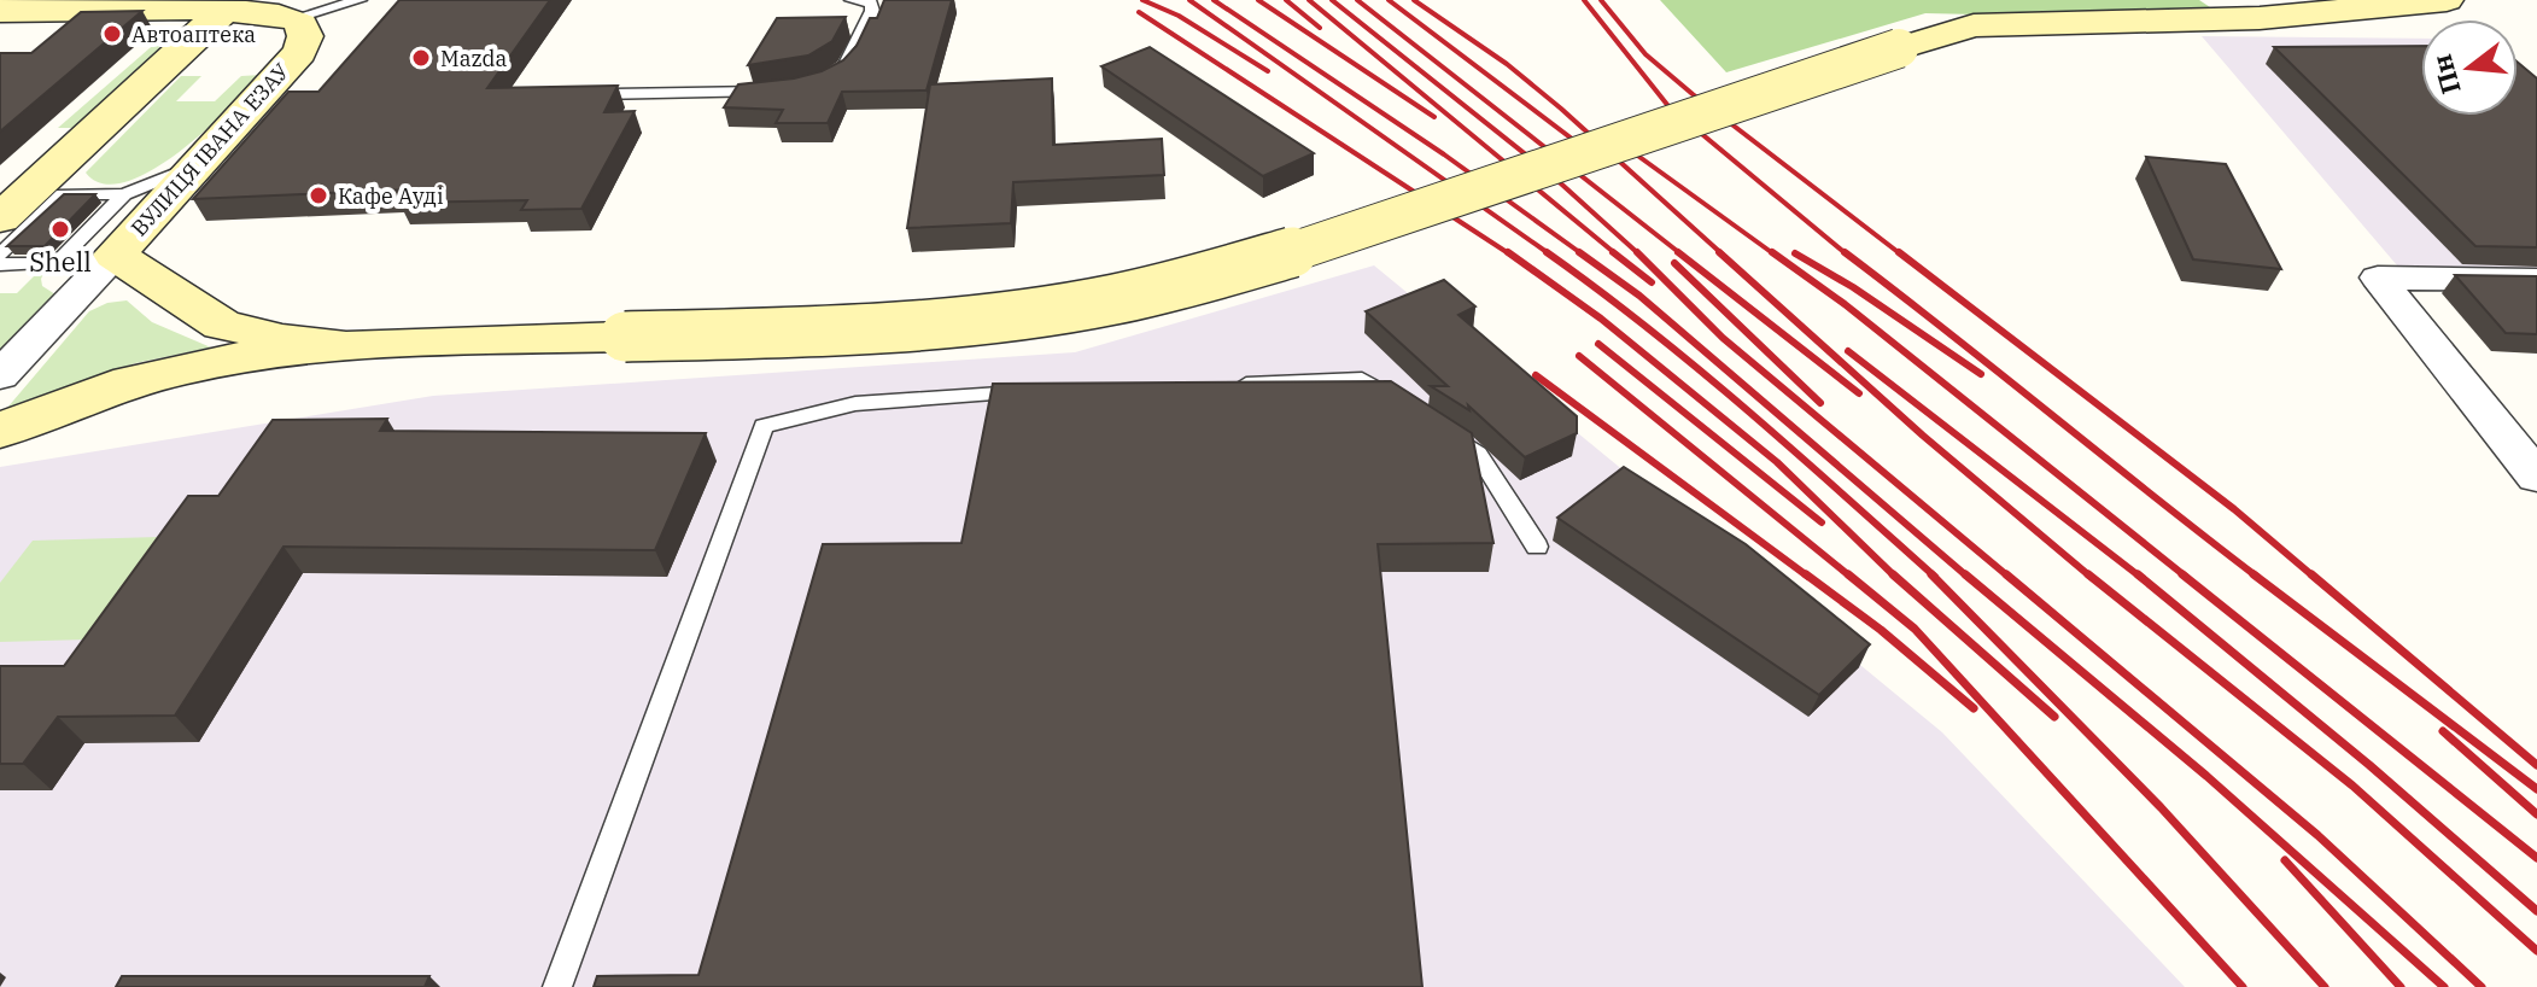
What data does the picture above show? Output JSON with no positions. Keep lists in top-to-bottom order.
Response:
{
  "streets": {
    "main road": ["ВУЛИЦЯ ІВАНА ЕЗАУ"]
  },
  "places": [
    "Автоаптека",
    "Mazda",
    "Кафе Ауді",
    "Shell"
  ],
  "north": "left"
}
